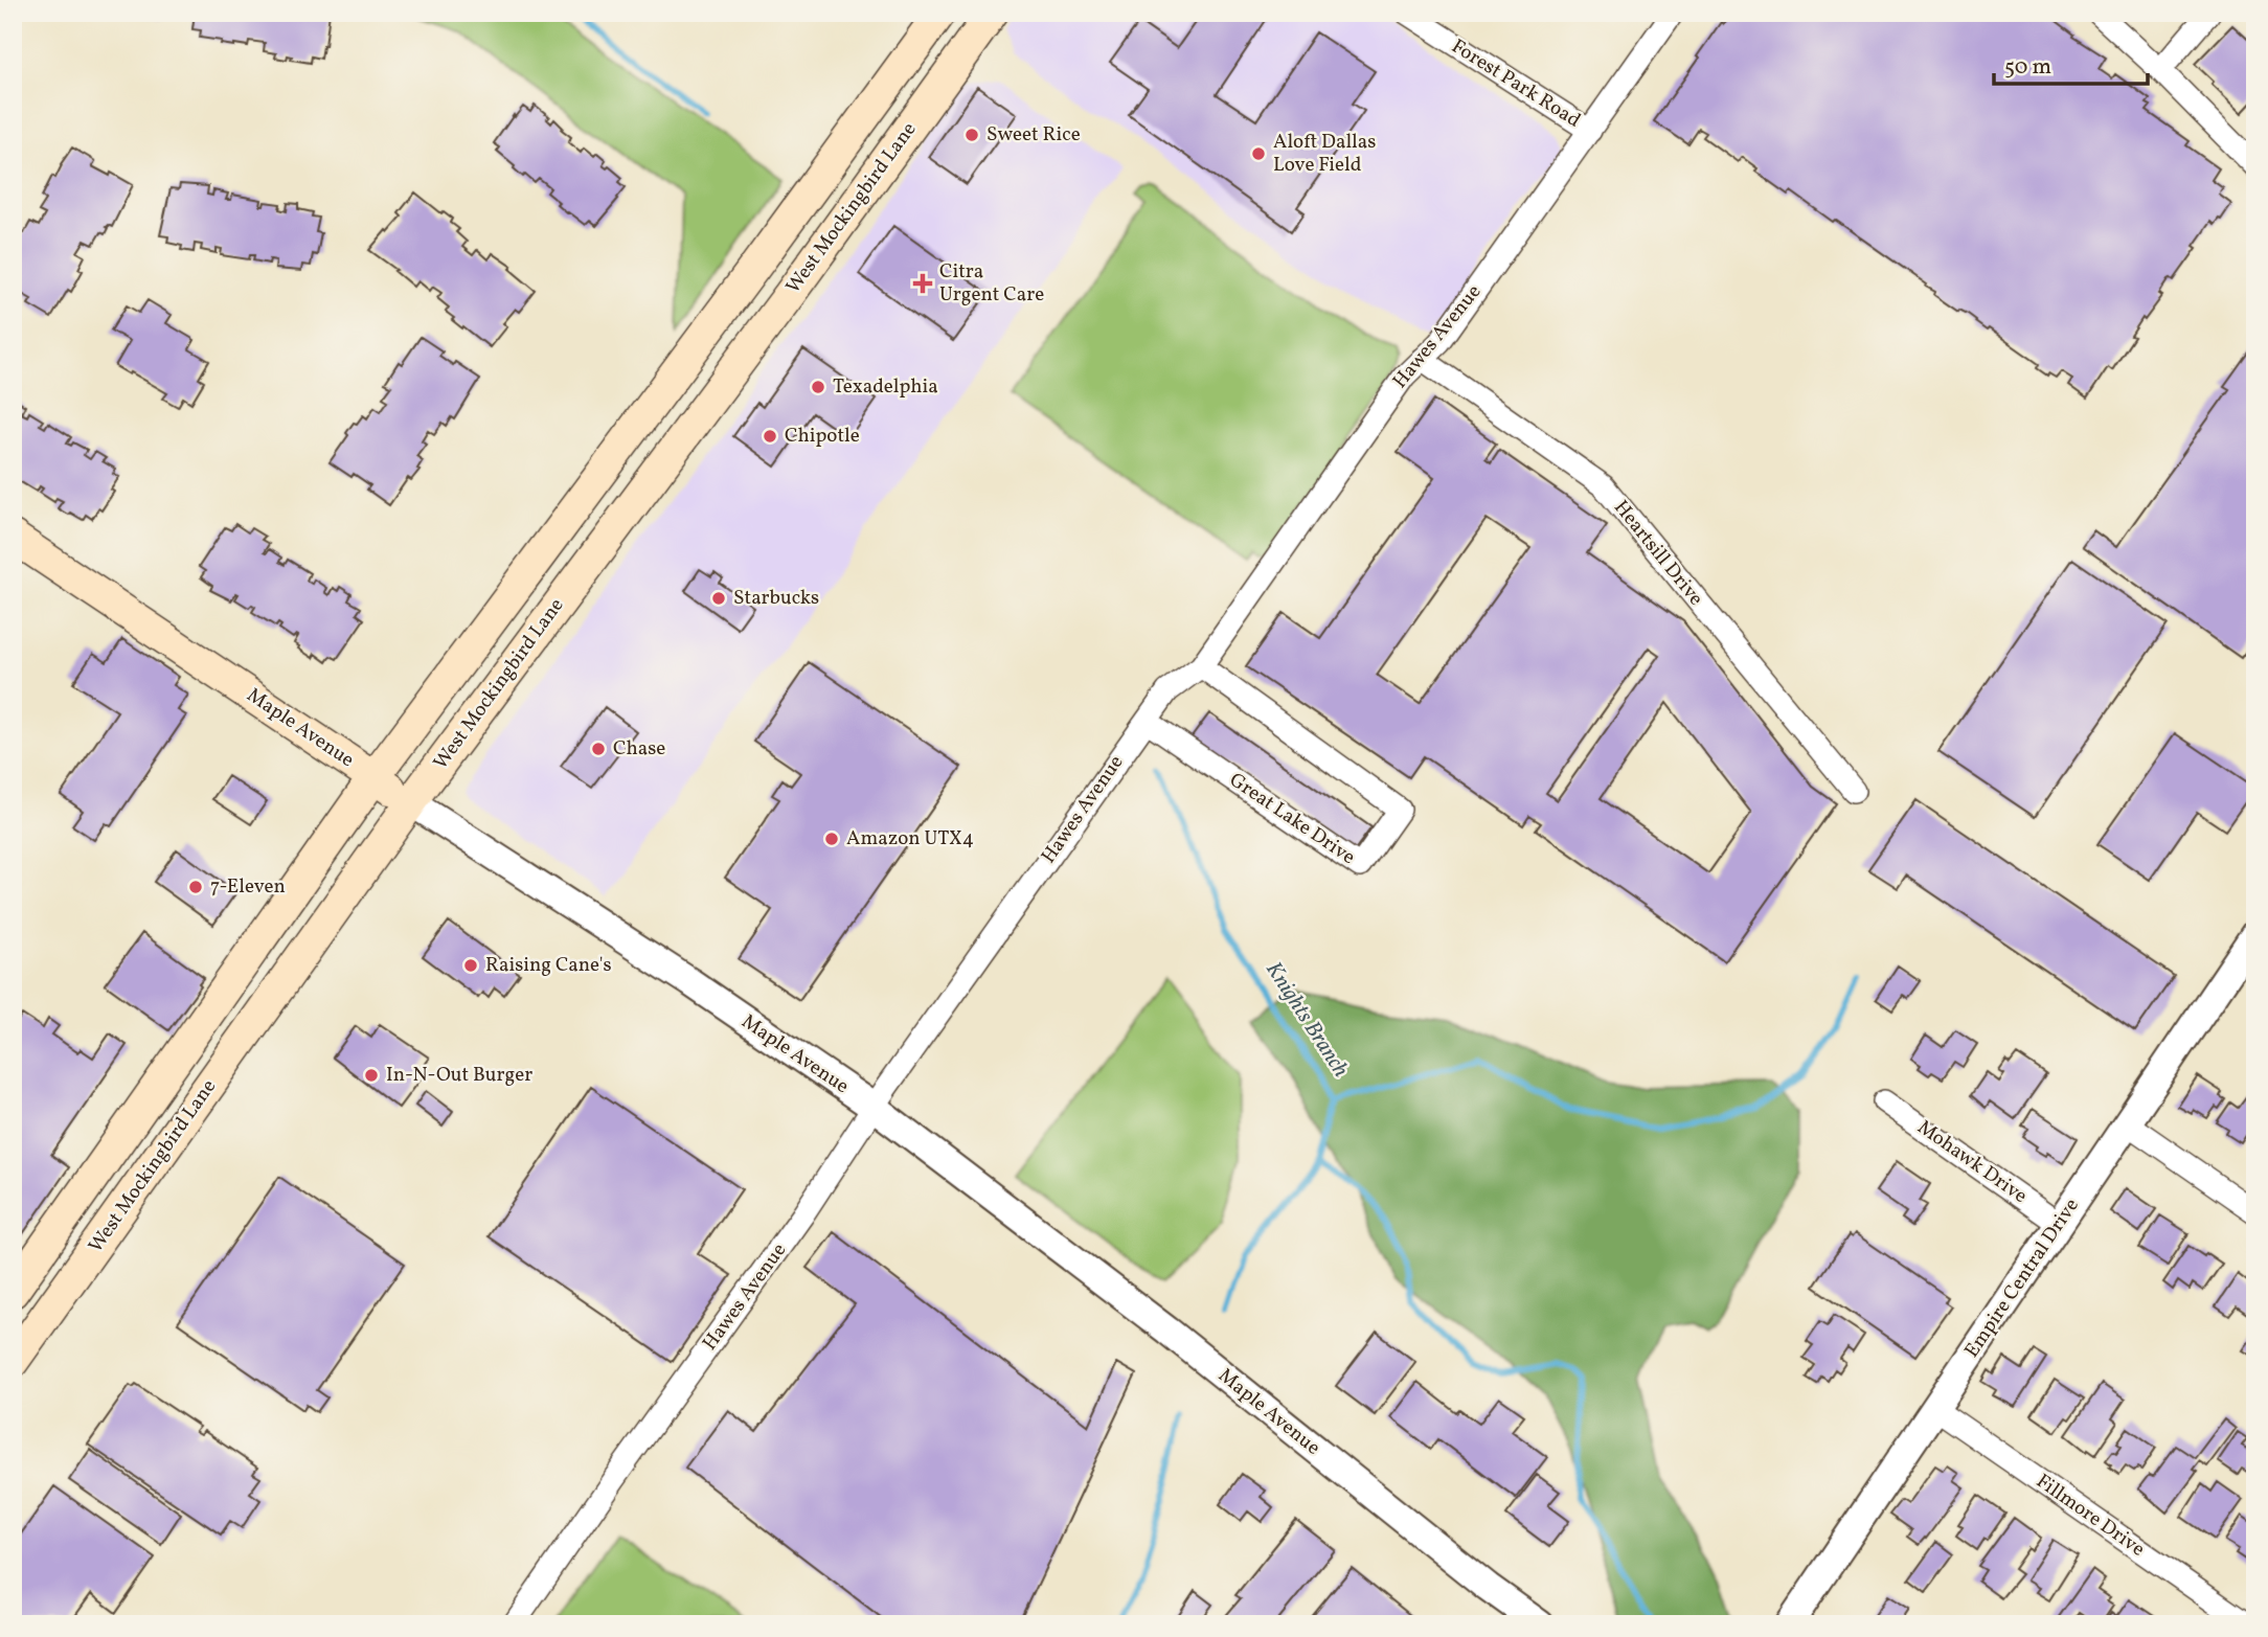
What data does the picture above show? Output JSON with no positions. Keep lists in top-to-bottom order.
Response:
{
  "streets": {
    "main road": ["West Mockingbird Lane", "Maple Avenue"],
    "street": [
      "Forest Park Road",
      "Hawes Avenue",
      "Heartsill Drive",
      "Great Lake Drive",
      "Mohawk Drive",
      "Empire Central Drive",
      "Fillmore Drive"
    ]
  },
  "crossings": [
    ["Forest Park Road", "Hawes Avenue"],
    ["West Mockingbird Lane", "Maple Avenue"],
    ["Hawes Avenue", "Heartsill Drive"],
    ["Hawes Avenue", "Maple Avenue"],
    ["Hawes Avenue", "Great Lake Drive"],
    ["Mohawk Drive", "Empire Central Drive"],
    ["Empire Central Drive", "Fillmore Drive"]
  ],
  "water": ["Knights Branch"],
  "places": {
    "other": [
      "Sweet Rice",
      "Aloft Dallas Love Field",
      "Texadelphia",
      "Chipotle",
      "Starbucks",
      "Chase",
      "Amazon UTX4",
      "7-Eleven",
      "Raising Cane's",
      "In-N-Out Burger"
    ],
    "health": ["Citra Urgent Care"]
  },
  "scale_bar": "50 m"
}
